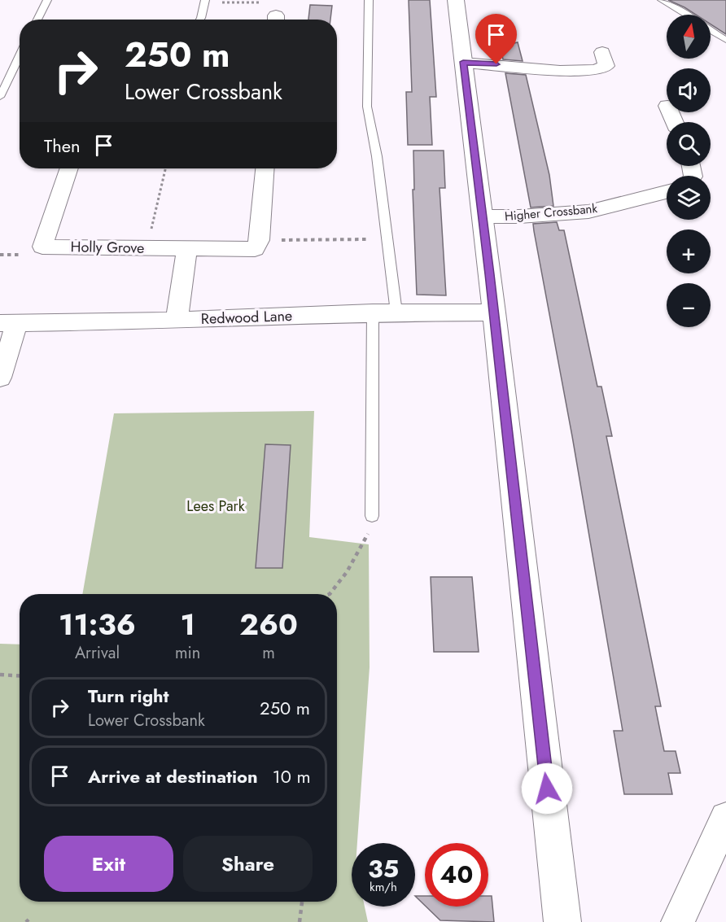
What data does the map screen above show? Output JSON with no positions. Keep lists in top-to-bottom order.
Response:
{
  "streets": {
    "street": ["Higher Crossbank", "Holly Grove", "Redwood Lane"]
  },
  "parks": ["Lees Park"],
  "north": "top",
  "page": {
    "map_buttons": ["+", "−"],
    "turn": ["250 m", "Lower Crossbank"],
    "then": "Then",
    "eta": [
      "11:36",
      "Arrival",
      "1",
      "min",
      "260",
      "m"
    ],
    "list": [
      {
        "name": "Turn right",
        "note": "Lower Crossbank",
        "value": "250 m"
      },
      {
        "name": "Arrive at destination",
        "value": "10 m"
      }
    ],
    "buttons": ["Exit", "Share"],
    "speed": "35 km/h",
    "limit": "40"
  }
}
